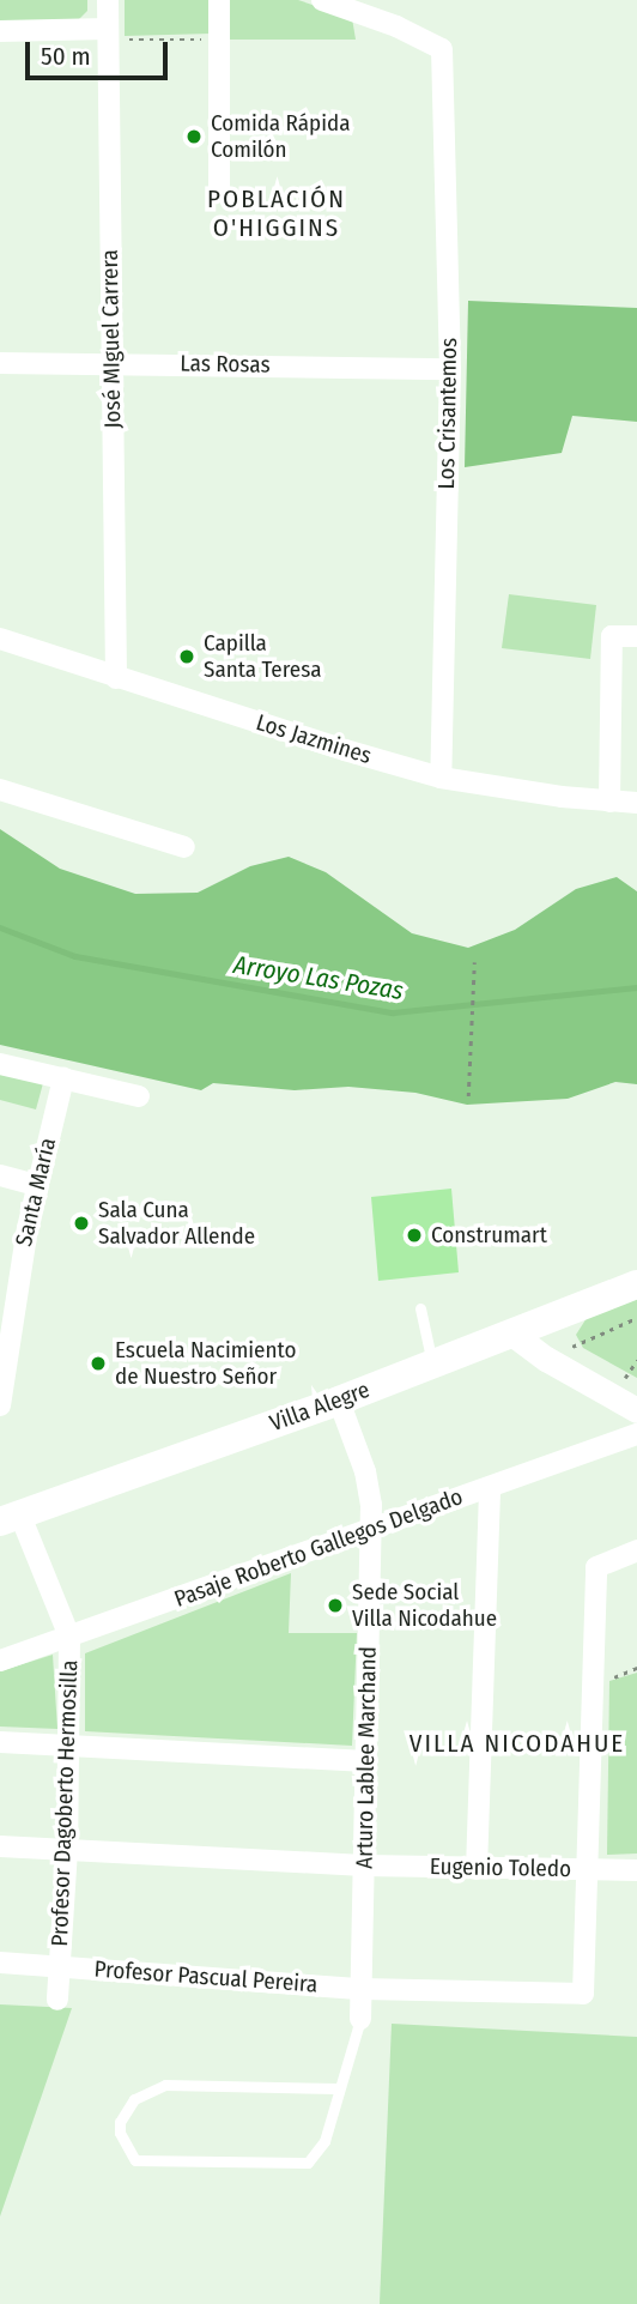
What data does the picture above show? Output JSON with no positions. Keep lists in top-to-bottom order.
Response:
{
  "streets": {
    "main road": ["Villa Alegre"],
    "street": [
      "José MIguel Carrera",
      "Las Rosas",
      "Los Crisantemos",
      "Los Jazmines",
      "Santa María",
      "Pasaje Roberto Gallegos Delgado",
      "Arturo Lablee Marchand",
      "Profesor Dagoberto Hermosilla",
      "Eugenio Toledo",
      "Profesor Pascual Pereira"
    ]
  },
  "crossings": [
    ["José MIguel Carrera", "Las Rosas"],
    ["José MIguel Carrera", "Los Jazmines"],
    ["Las Rosas", "Los Crisantemos"],
    ["Los Crisantemos", "Los Jazmines"],
    ["Villa Alegre", "Arturo Lablee Marchand"],
    ["Villa Alegre", "Profesor Dagoberto Hermosilla"],
    ["Pasaje Roberto Gallegos Delgado", "Arturo Lablee Marchand"],
    ["Pasaje Roberto Gallegos Delgado", "Profesor Dagoberto Hermosilla"],
    ["Arturo Lablee Marchand", "Eugenio Toledo"],
    ["Arturo Lablee Marchand", "Profesor Pascual Pereira"],
    ["Profesor Dagoberto Hermosilla", "Eugenio Toledo"],
    ["Profesor Dagoberto Hermosilla", "Profesor Pascual Pereira"],
    ["Eugenio Toledo", "Profesor Pascual Pereira"]
  ],
  "districts": ["POBLACIÓN O'HIGGINS", "VILLA NICODAHUE"],
  "water": ["Arroyo Las Pozas"],
  "places": [
    "Comida Rápida Comilón",
    "Capilla Santa Teresa",
    "Sala Cuna Salvador Allende",
    "Construmart",
    "Escuela Nacimiento de Nuestro Señor",
    "Sede Social Villa Nicodahue"
  ],
  "scale_bar": "50 m"
}
